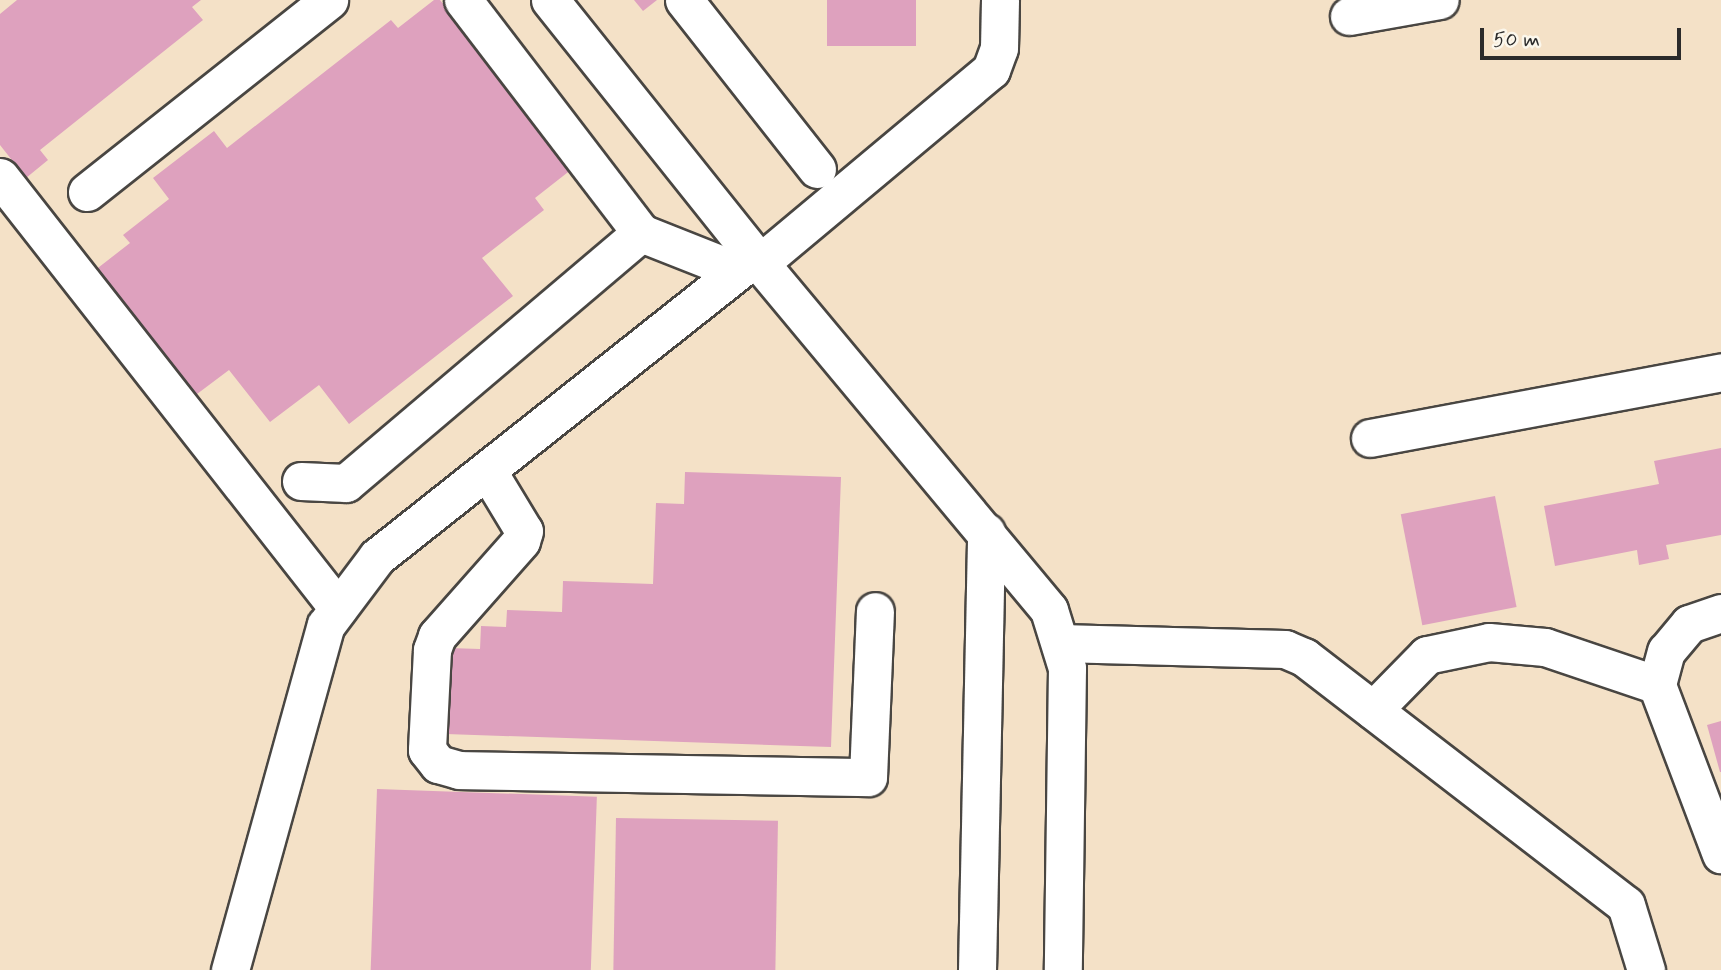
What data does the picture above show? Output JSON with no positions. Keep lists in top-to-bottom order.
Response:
{
  "scale_bar": "50 m"
}
